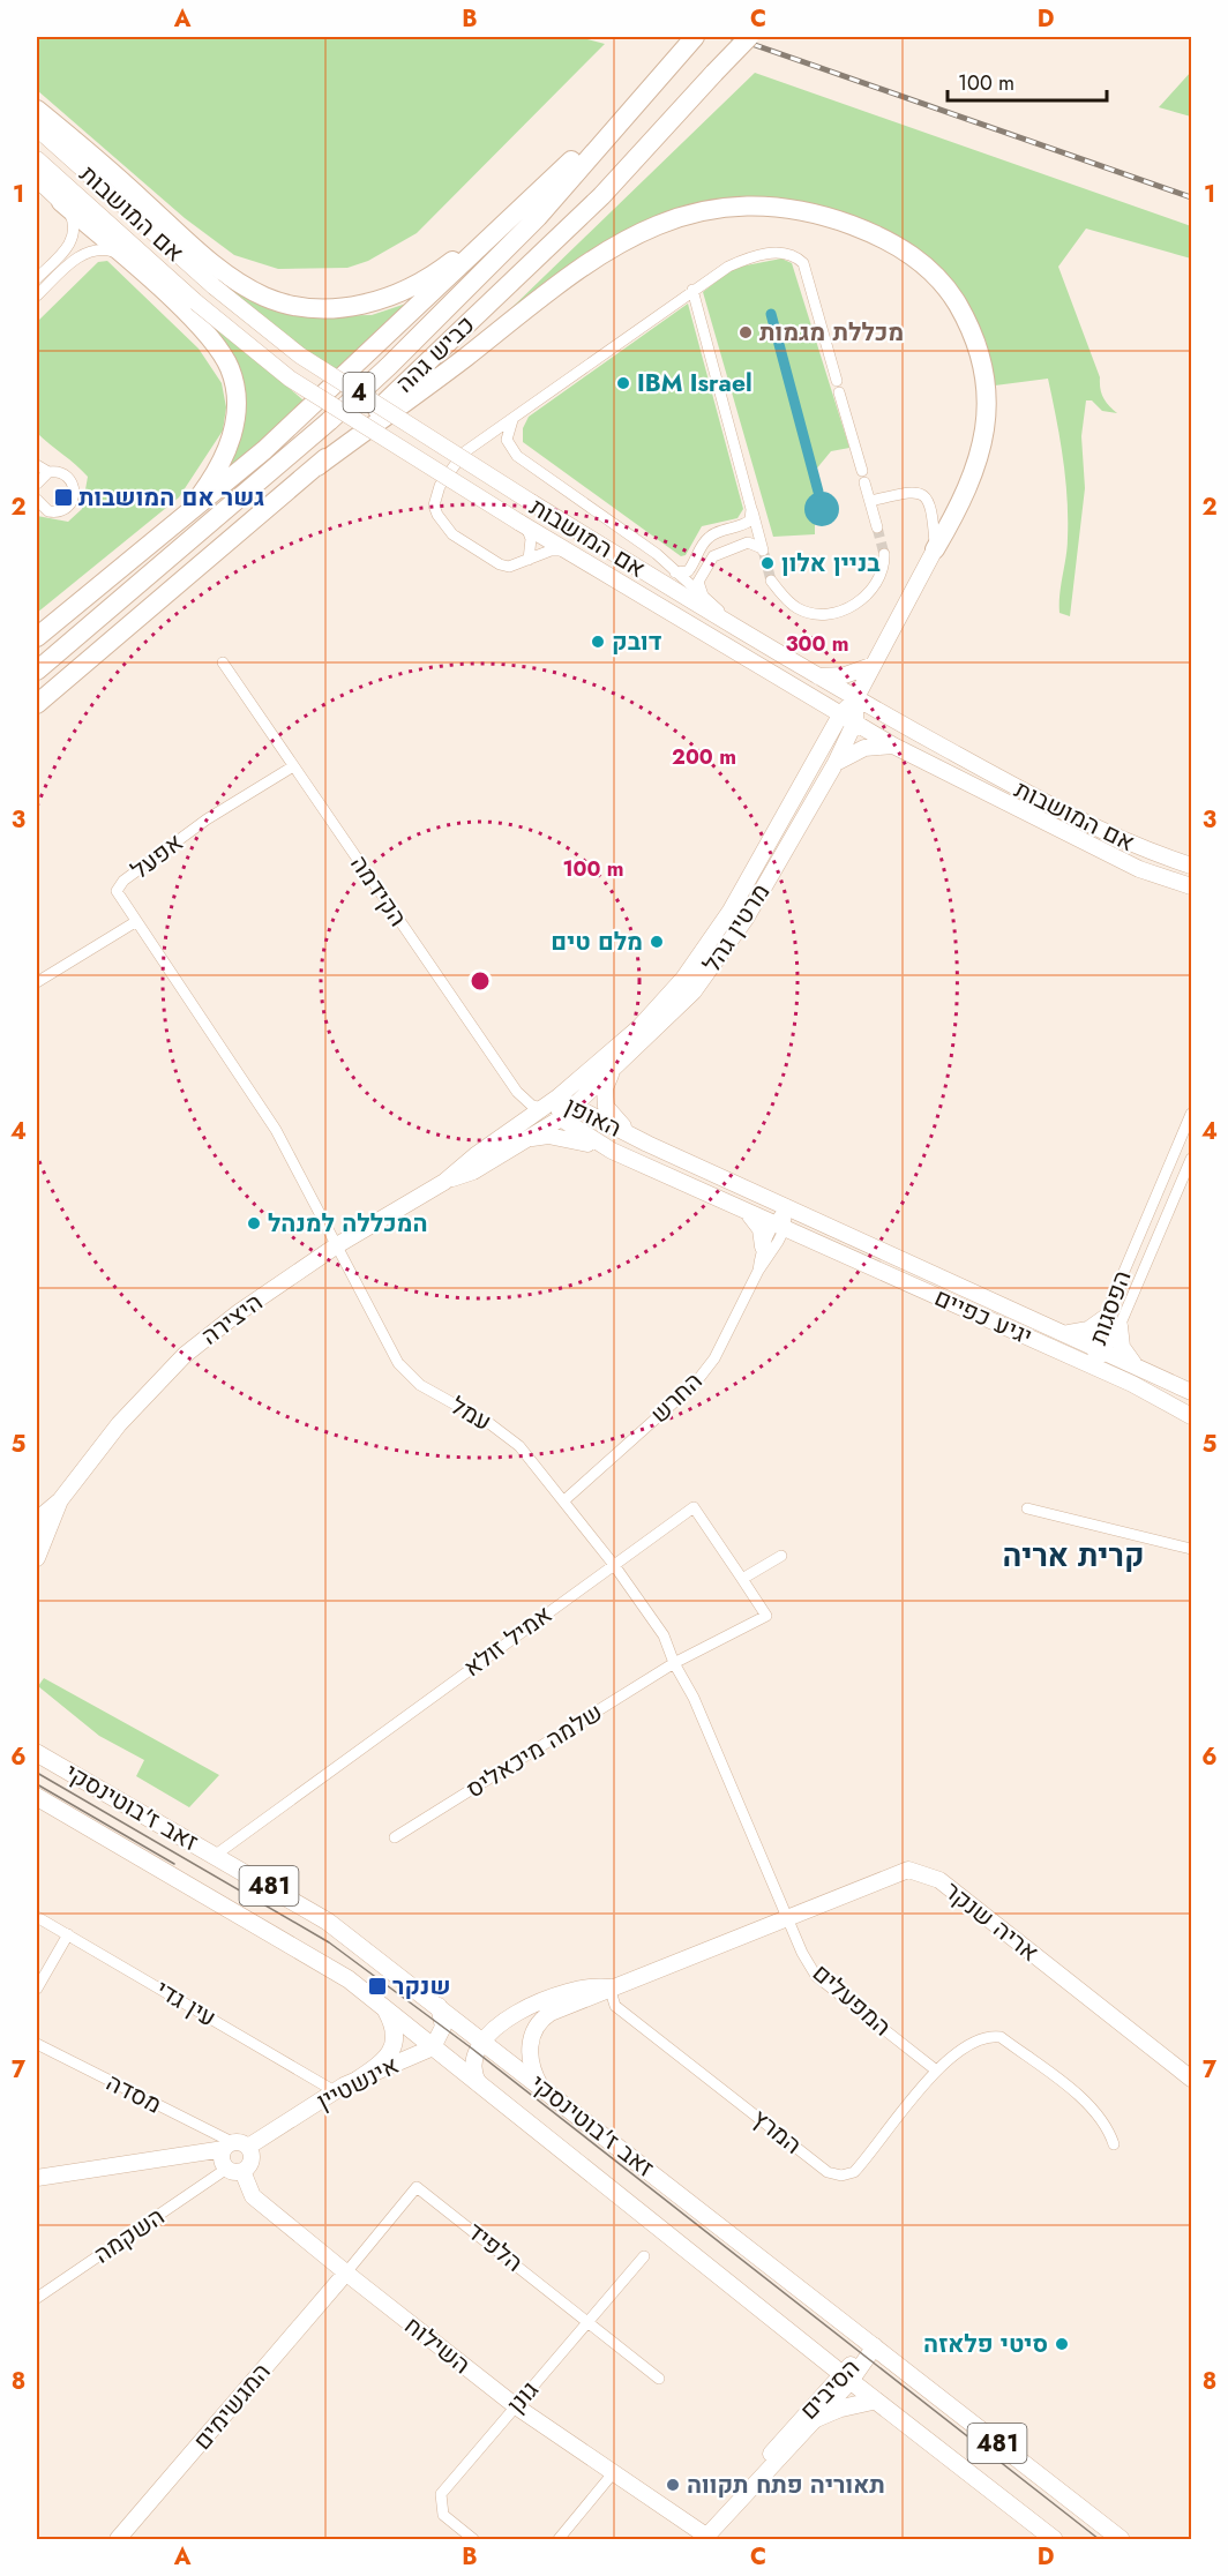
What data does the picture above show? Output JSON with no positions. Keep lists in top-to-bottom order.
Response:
{
  "streets": {
    "highway": ["כביש גהה", "4"],
    "main road": ["זאב ז'בוטינסקי", "481"],
    "street": [
      "אם המושבות",
      "אפעל",
      "הקידמה",
      "מרטין גהל",
      "האופן",
      "הפסגות",
      "יגיע כפיים",
      "היצירה",
      "החרש",
      "עמל",
      "אמיל זולא",
      "שלמה מיכאליס",
      "אריה שנקר",
      "המפעלים",
      "עין גדי",
      "אינשטיין",
      "מסדה",
      "המרץ",
      "השקמה",
      "הלפיד",
      "השילוח",
      "הסיבים",
      "גונן",
      "המגשימים"
    ]
  },
  "crossings": [
    ["אם המושבות", "מרטין גהל"],
    ["אפעל", "הקידמה"],
    ["אפעל", "עמל"],
    ["הקידמה", "היצירה"],
    ["מרטין גהל", "האופן"],
    ["מרטין גהל", "היצירה"],
    ["האופן", "יגיע כפיים"],
    ["האופן", "היצירה"],
    ["האופן", "החרש"],
    ["הפסגות", "יגיע כפיים"],
    ["יגיע כפיים", "החרש"],
    ["היצירה", "עמל"],
    ["החרש", "עמל"],
    ["עמל", "אמיל זולא"],
    ["עמל", "שלמה מיכאליס"],
    ["עמל", "אריה שנקר"],
    ["עמל", "המפעלים"],
    ["אמיל זולא", "שלמה מיכאליס"],
    ["אמיל זולא", "זאב ז'בוטינסקי"],
    ["זאב ז'בוטינסקי", "אריה שנקר"],
    ["זאב ז'בוטינסקי", "אינשטיין"],
    ["זאב ז'בוטינסקי", "הסיבים"],
    ["אריה שנקר", "המפעלים"],
    ["אריה שנקר", "המרץ"],
    ["המפעלים", "המרץ"],
    ["עין גדי", "אינשטיין"],
    ["אינשטיין", "מסדה"],
    ["אינשטיין", "השילוח"],
    ["מסדה", "השילוח"],
    ["הלפיד", "השילוח"],
    ["הלפיד", "גונן"],
    ["הלפיד", "המגשימים"],
    ["השילוח", "הסיבים"],
    ["השילוח", "גונן"],
    ["השילוח", "המגשימים"]
  ],
  "districts": ["קרית אריה"],
  "places": {
    "other": [
      "מכללת מגמות",
      "IBM Israel",
      "בניין אלון",
      "דובק",
      "מלם טים",
      "המכללה למנהל",
      "סיטי פלאזה",
      "תאוריה פתח תקווה"
    ],
    "transit": ["גשר אם המושבות", "שנקר"]
  },
  "scale_bar": "100 m",
  "grid": {
    "columns": [
      "A",
      "B",
      "C",
      "D"
    ],
    "rows": [
      "1",
      "2",
      "3",
      "4",
      "5",
      "6",
      "7",
      "8"
    ]
  },
  "rings": ["300 m", "200 m", "100 m"]
}
